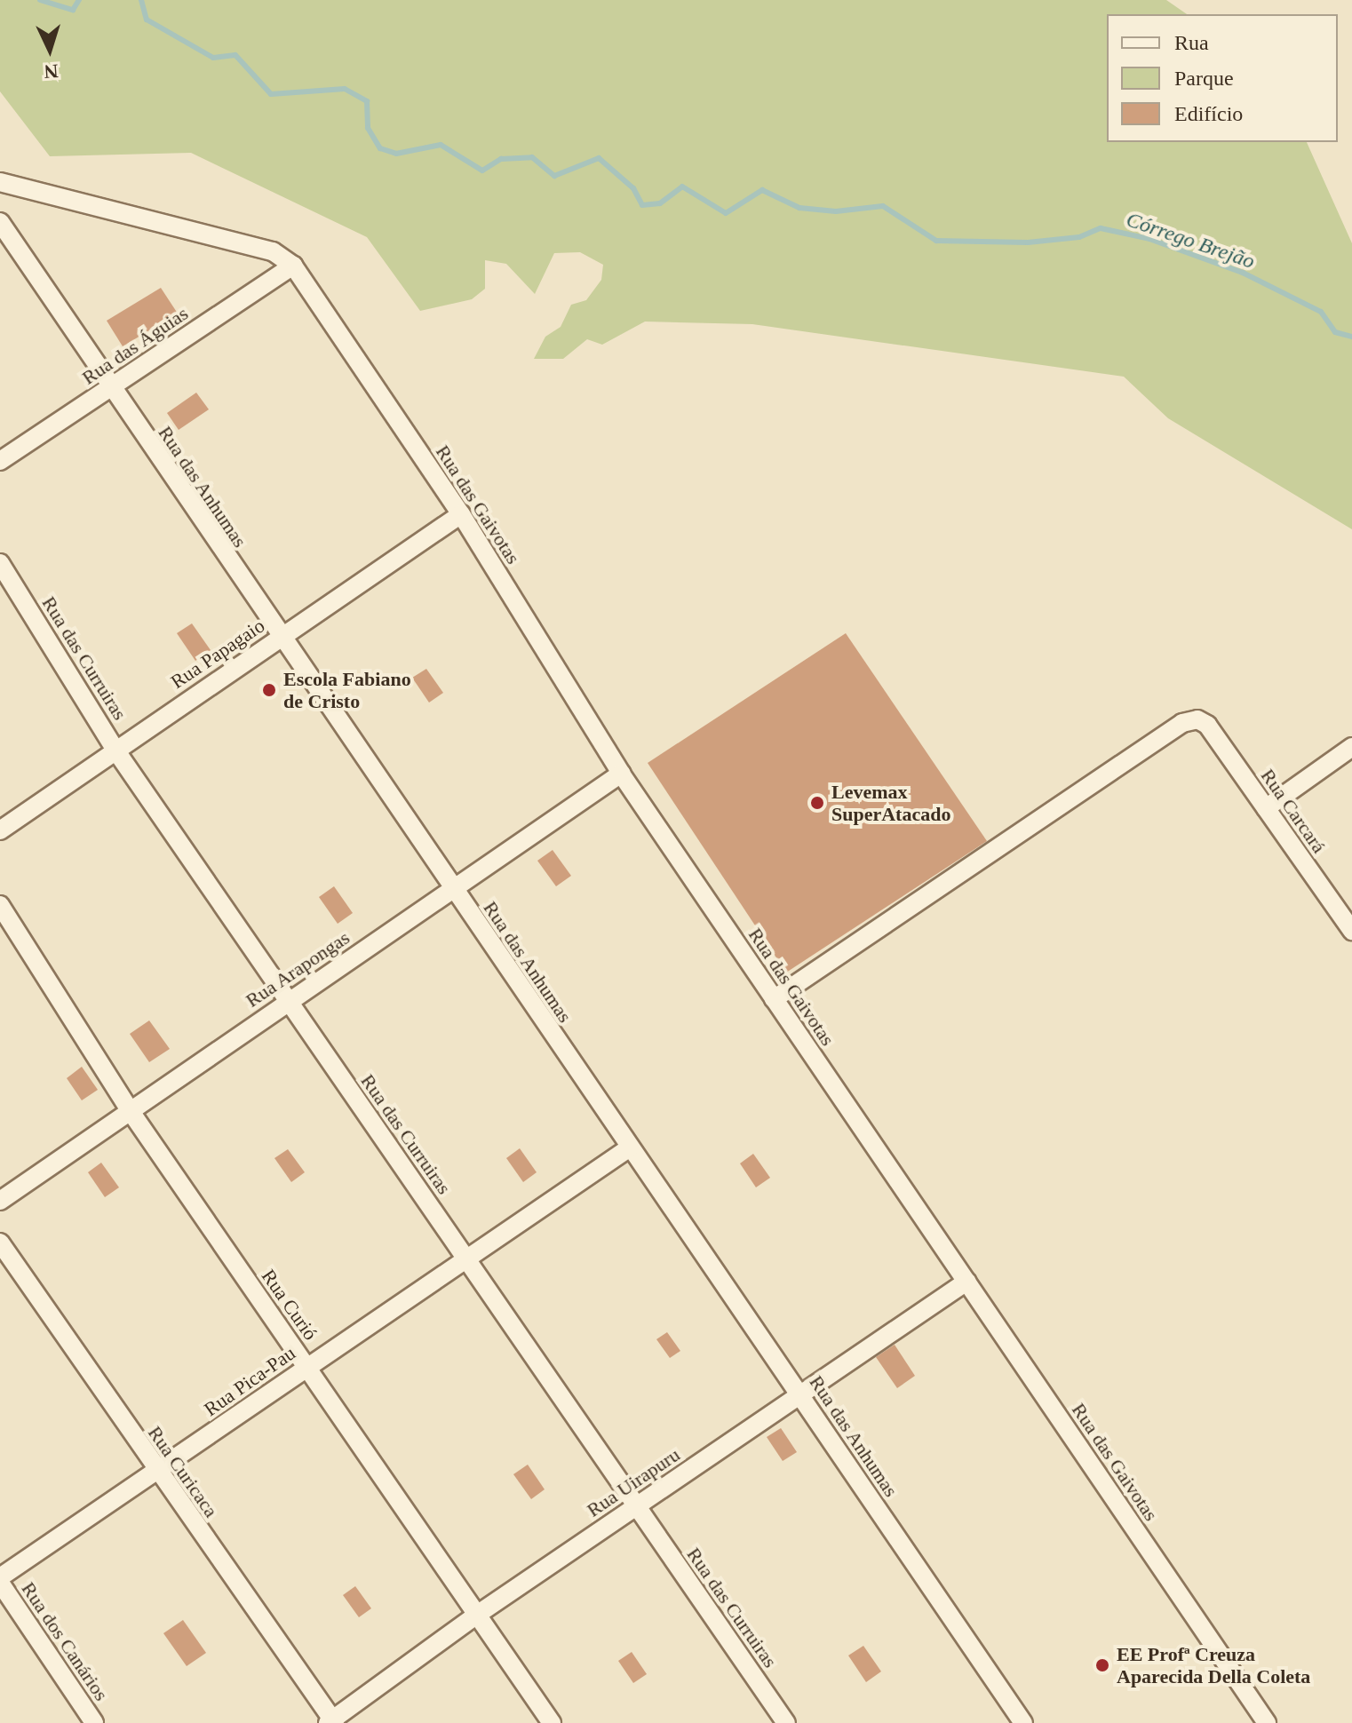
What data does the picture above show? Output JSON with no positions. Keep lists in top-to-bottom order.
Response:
{
  "streets": {
    "street": [
      "Rua das Águias",
      "Rua das Anhumas",
      "Rua das Gaivotas",
      "Rua Papagaio",
      "Rua das Curruiras",
      "Rua Carcará",
      "Rua Arapongas",
      "Rua Curió",
      "Rua Pica-Pau",
      "Rua Curicaca",
      "Rua Uirapuru",
      "Rua dos Canários"
    ]
  },
  "crossings": [
    ["Rua das Águias", "Rua das Anhumas"],
    ["Rua das Águias", "Rua das Gaivotas"],
    ["Rua das Anhumas", "Rua Papagaio"],
    ["Rua das Anhumas", "Rua Arapongas"],
    ["Rua das Anhumas", "Rua Pica-Pau"],
    ["Rua das Anhumas", "Rua Uirapuru"],
    ["Rua das Gaivotas", "Rua Papagaio"],
    ["Rua das Gaivotas", "Rua Carcará"],
    ["Rua das Gaivotas", "Rua Arapongas"],
    ["Rua das Gaivotas", "Rua Uirapuru"],
    ["Rua Papagaio", "Rua das Curruiras"],
    ["Rua das Curruiras", "Rua Arapongas"],
    ["Rua das Curruiras", "Rua Pica-Pau"],
    ["Rua das Curruiras", "Rua Uirapuru"],
    ["Rua Arapongas", "Rua Curió"],
    ["Rua Curió", "Rua Pica-Pau"],
    ["Rua Curió", "Rua Uirapuru"],
    ["Rua Pica-Pau", "Rua Curicaca"],
    ["Rua Curicaca", "Rua Uirapuru"]
  ],
  "water": ["Córrego Brejão"],
  "places": ["Escola Fabiano de Cristo", "Levemax SuperAtacado", "EE Profª Creuza Aparecida Della Coleta"],
  "legend": ["Rua", "Parque", "Edifício"],
  "north": "bottom"
}
